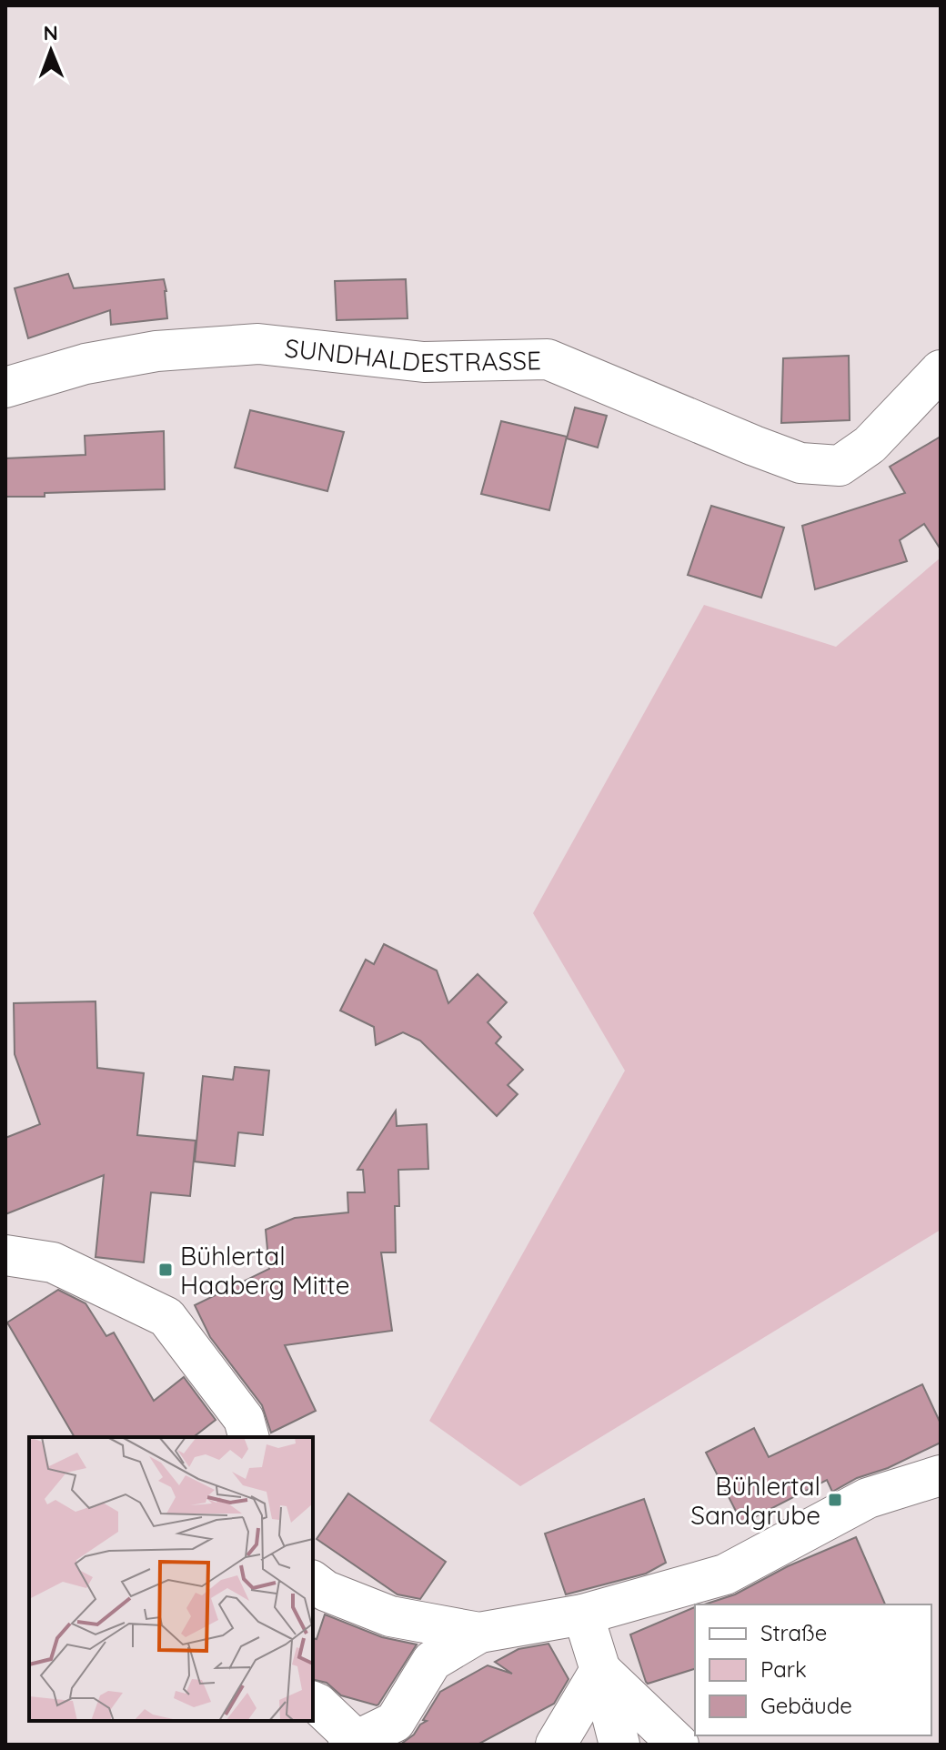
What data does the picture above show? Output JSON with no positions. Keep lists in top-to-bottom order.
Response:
{
  "streets": {
    "street": ["SUNDHALDESTRASSE"]
  },
  "places": {
    "transit": ["Bühlertal Haaberg Mitte", "Bühlertal Sandgrube"]
  },
  "legend": ["Straße", "Park", "Gebäude"],
  "north": "top"
}
